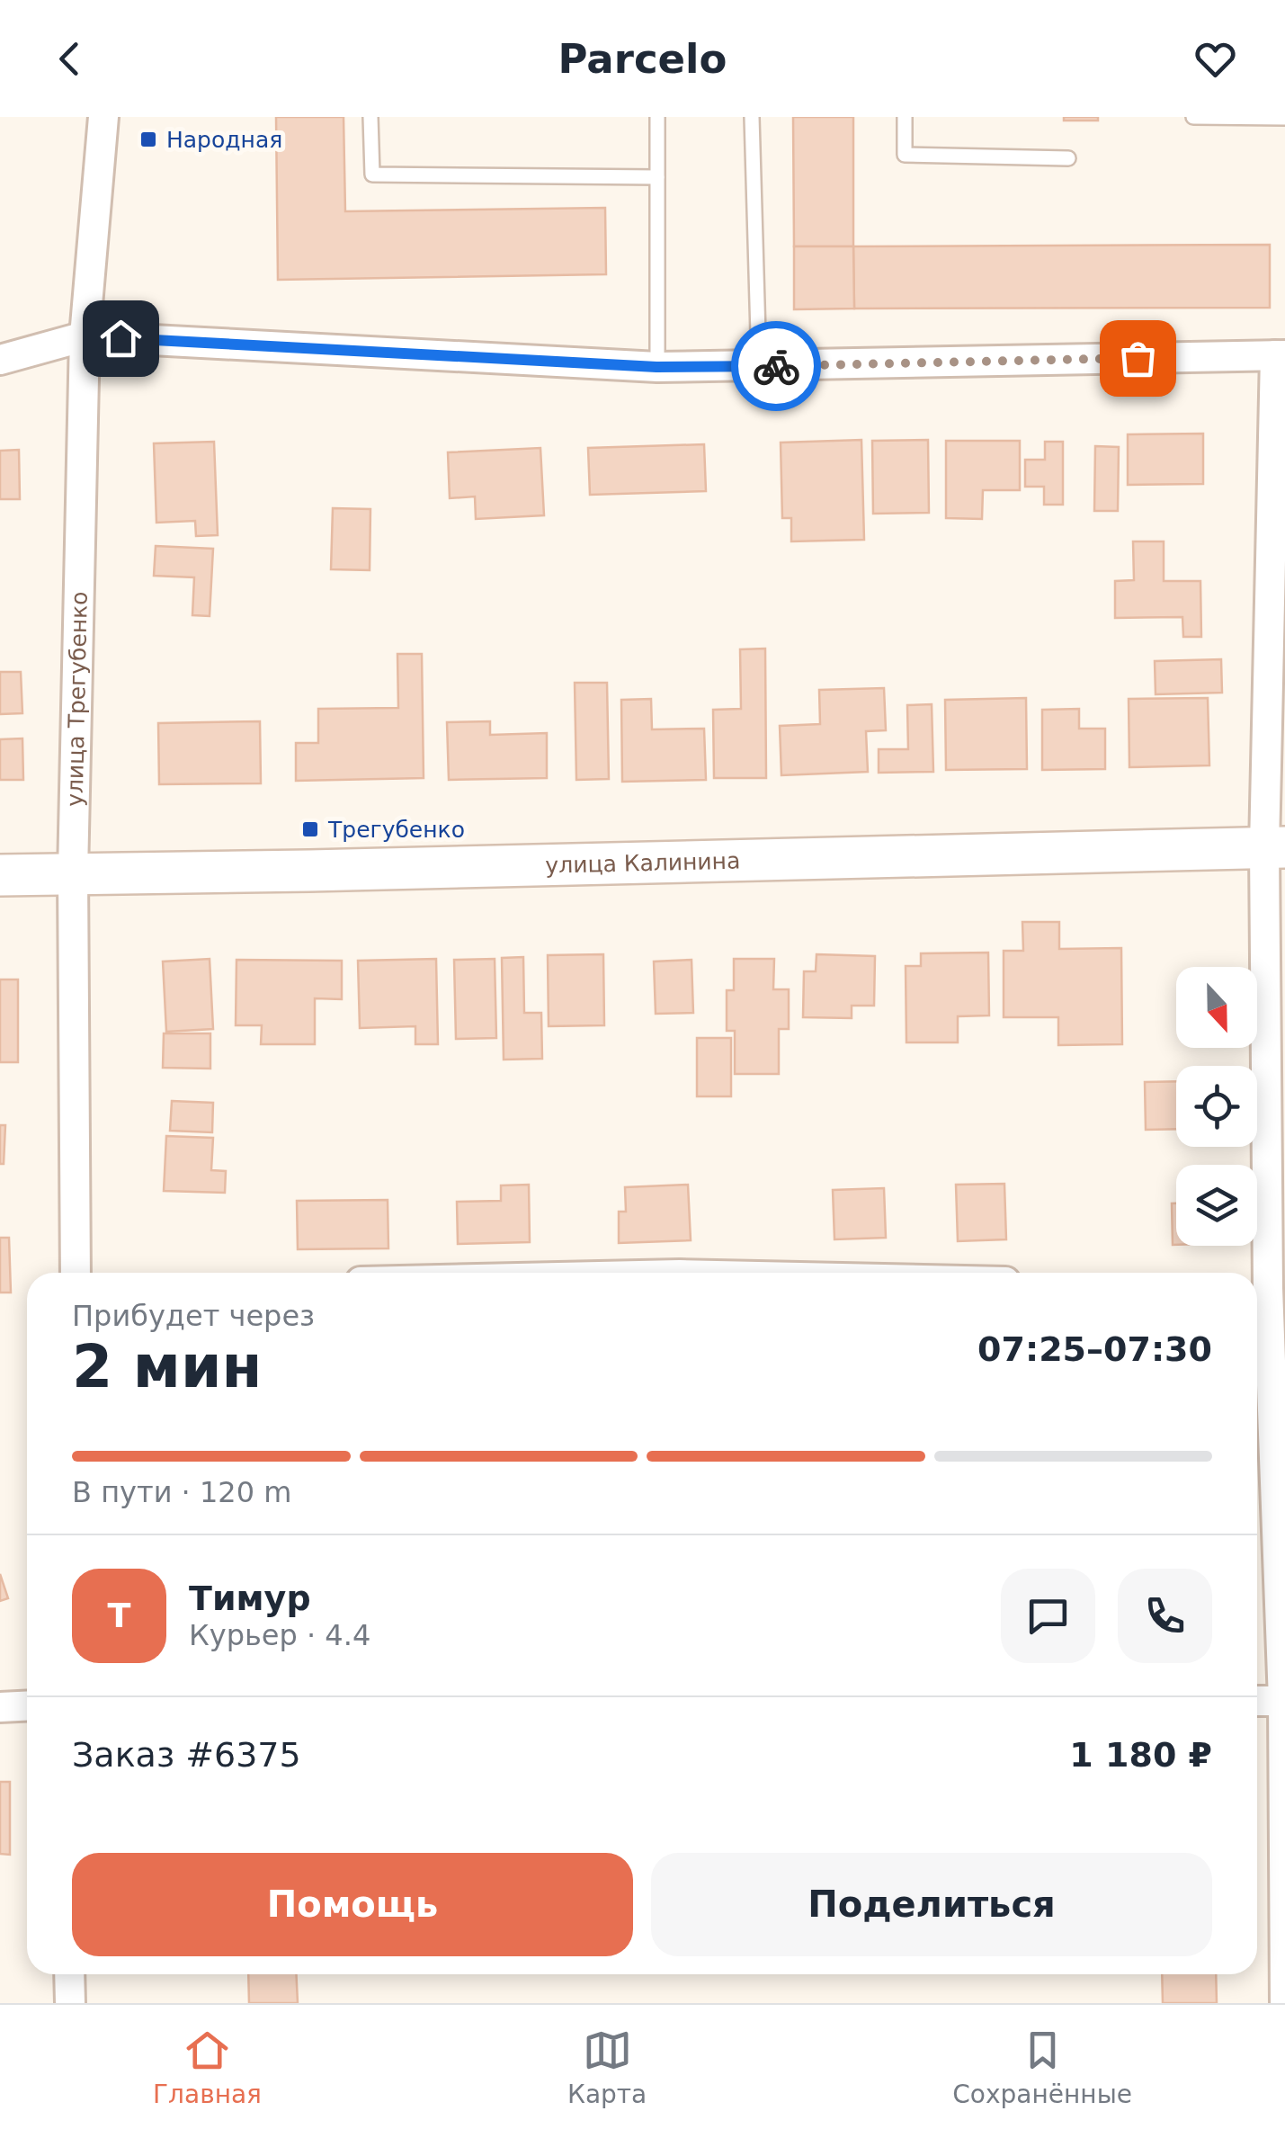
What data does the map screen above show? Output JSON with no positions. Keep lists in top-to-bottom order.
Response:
{
  "streets": {
    "street": ["улица Трегубенко", "улица Калинина"]
  },
  "crossings": [
    ["улица Трегубенко", "улица Калинина"]
  ],
  "places": {
    "transit": ["Народная", "Трегубенко"]
  },
  "north": "bottom",
  "page": {
    "header": "Parcelo",
    "heading": ["2 мин", "Прибудет через", "07:25–07:30"],
    "panel": [
      "Тимур",
      "Курьер · 4.4",
      "Заказ #6375",
      "1 180 ₽"
    ],
    "bar": "В пути · 120 m",
    "round": "Т",
    "buttons": ["Помощь", "Поделиться"],
    "tabs": ["Главная", "Карта", "Сохранённые"]
  }
}
